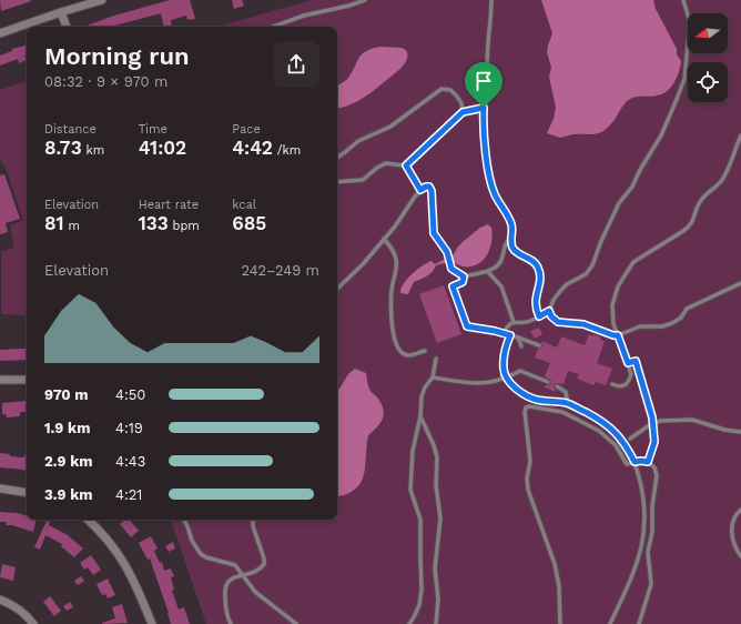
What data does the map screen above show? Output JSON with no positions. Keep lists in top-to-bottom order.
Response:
{
  "north": "left",
  "page": {
    "heading": ["Morning run", "08:32 · 9 × 970 m"],
    "stats": [
      ["Distance", "8.73 km"],
      ["Time", "41:02"],
      ["Pace", "4:42 /km"],
      ["Elevation", "81 m"],
      ["Heart rate", "133 bpm"],
      ["kcal", "685"]
    ],
    "chart": ["Elevation", "242–249 m"],
    "list": [
      {
        "name": "970 m",
        "note": "4:50"
      },
      {
        "name": "1.9 km",
        "note": "4:19"
      },
      {
        "name": "2.9 km",
        "note": "4:43"
      },
      {
        "name": "3.9 km",
        "note": "4:21"
      }
    ]
  }
}
